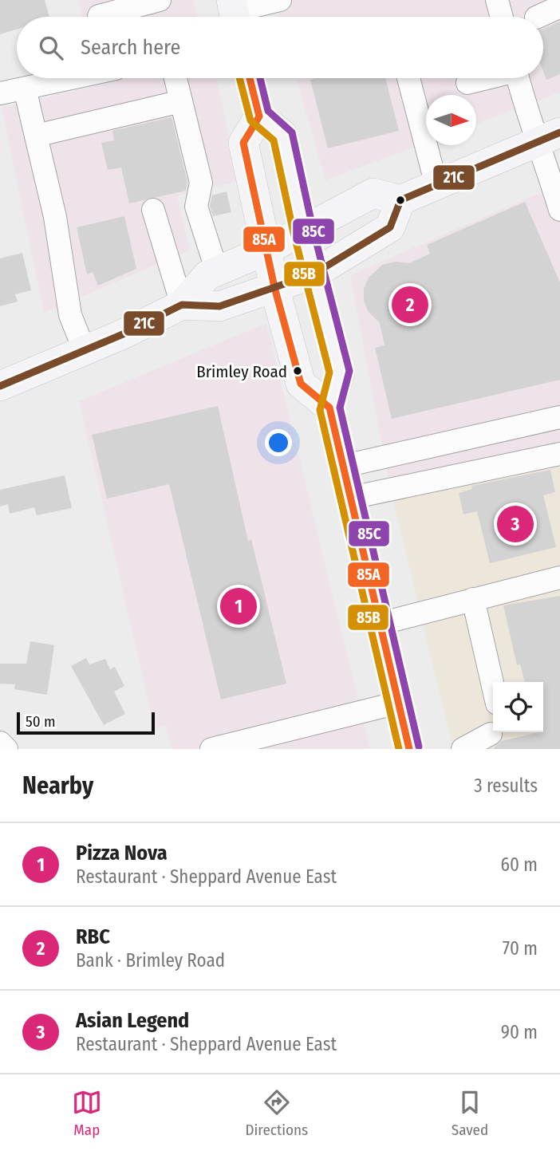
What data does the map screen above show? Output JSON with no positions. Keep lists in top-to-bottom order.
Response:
{
  "places": ["Brimley Road"],
  "lines": [
    "transit line 85A",
    "transit line 85B",
    "transit line 85C",
    "transit line 21C"
  ],
  "scale_bar": "50 m",
  "north": "right",
  "page": {
    "search": "Search here",
    "pins": ["2", "3", "1"],
    "scale": "50 m",
    "heading": ["Nearby", "3 results"],
    "list": [
      {
        "mark": "1",
        "name": "Pizza Nova",
        "note": "Restaurant · Sheppard Avenue East",
        "value": "60 m"
      },
      {
        "mark": "2",
        "name": "RBC",
        "note": "Bank · Brimley Road",
        "value": "70 m"
      },
      {
        "mark": "3",
        "name": "Asian Legend",
        "note": "Restaurant · Sheppard Avenue East",
        "value": "90 m"
      }
    ],
    "nav": ["Map", "Directions", "Saved"]
  }
}
